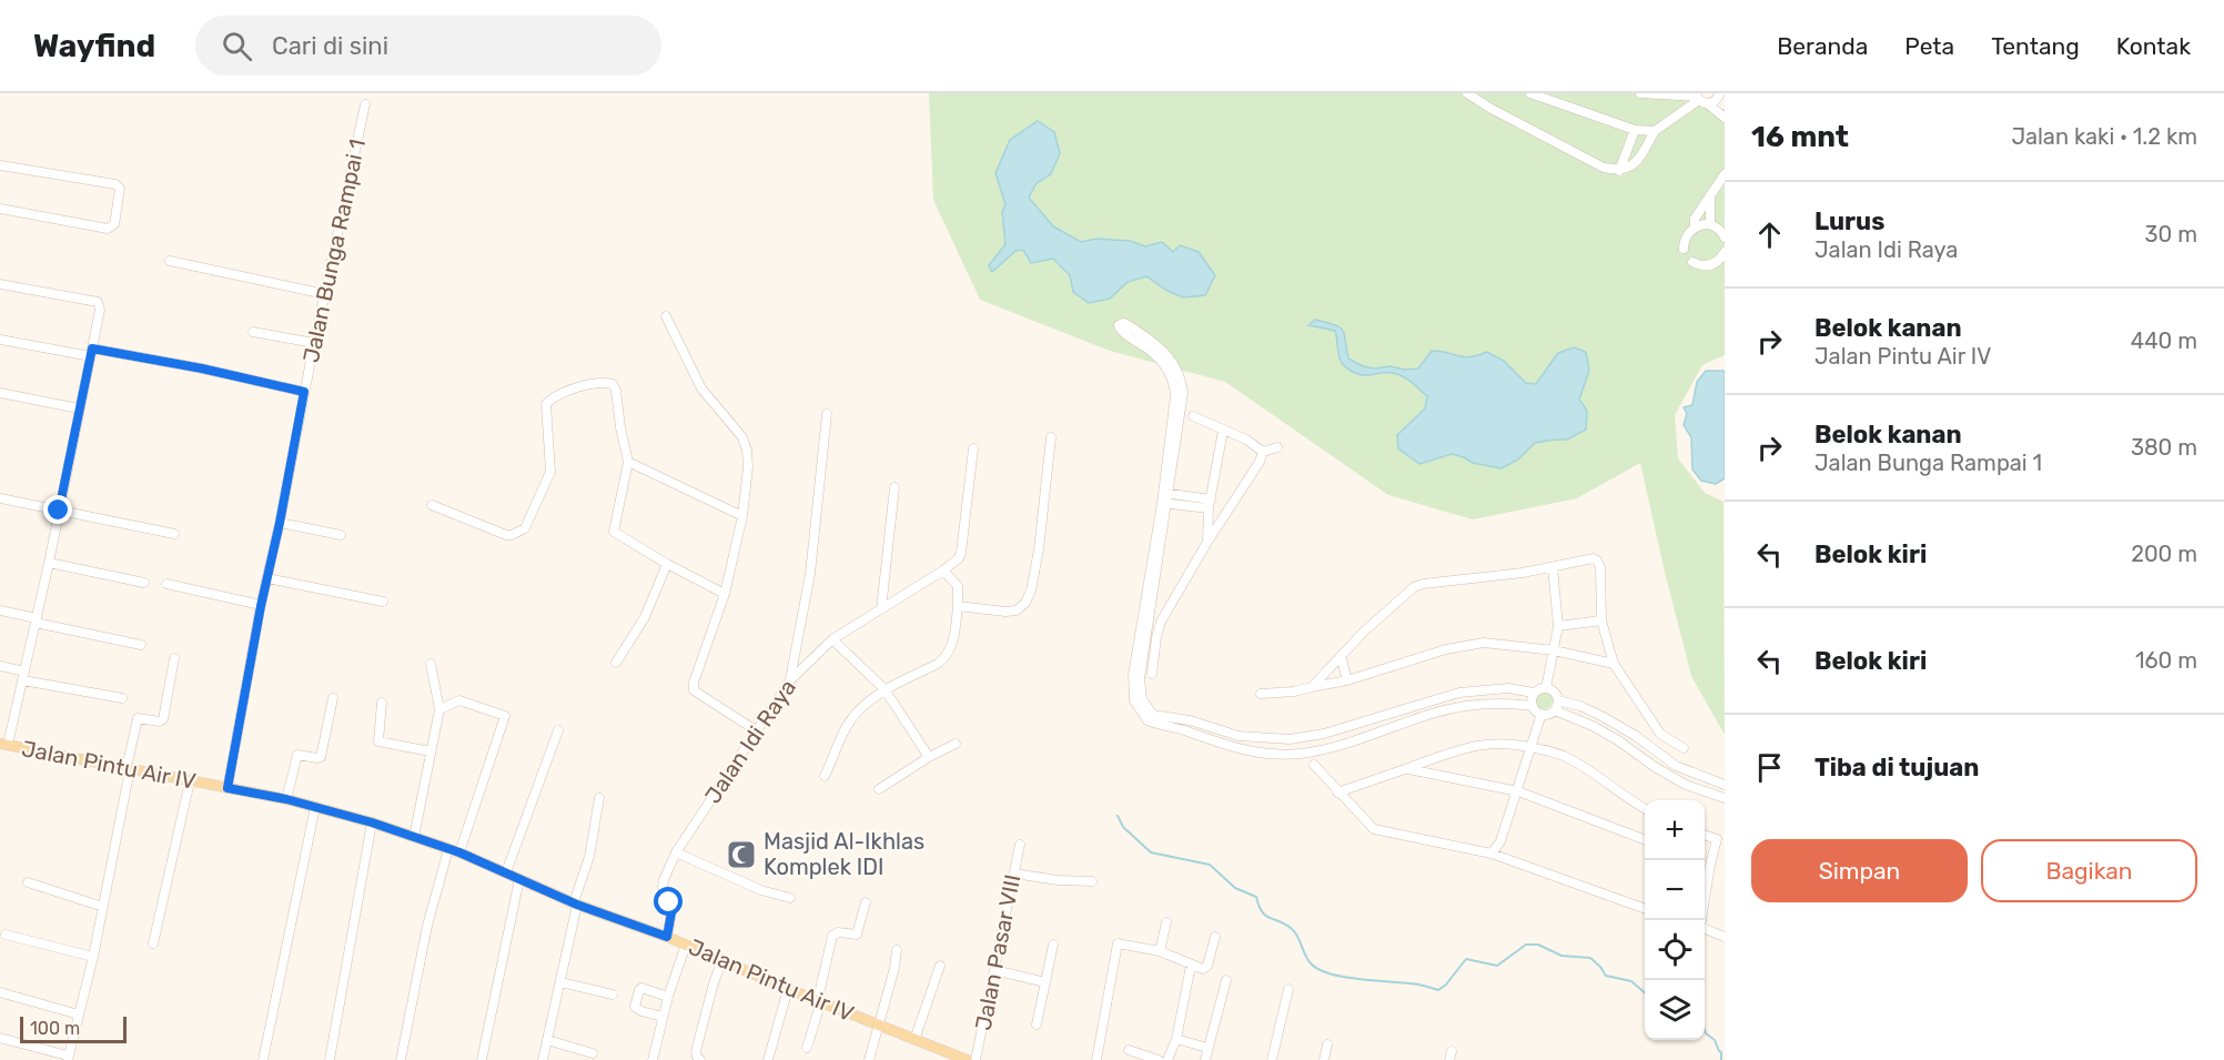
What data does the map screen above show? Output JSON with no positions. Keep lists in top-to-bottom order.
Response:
{
  "streets": {
    "main road": ["Jalan Pintu Air IV"],
    "street": ["Jalan Bunga Rampai 1", "Jalan Idi Raya", "Jalan Pasar VIII"]
  },
  "crossings": [
    ["Jalan Bunga Rampai 1", "Jalan Pintu Air IV"],
    ["Jalan Idi Raya", "Jalan Pintu Air IV"]
  ],
  "places": {
    "mosque": ["Masjid Al-Ikhlas Komplek IDI"]
  },
  "scale_bar": "100 m",
  "page": {
    "header": "Wayfind",
    "search": "Cari di sini",
    "nav": [
      "Beranda",
      "Peta",
      "Tentang",
      "Kontak"
    ],
    "heading": ["16 mnt", "Jalan kaki · 1.2 km"],
    "list": [
      ["Lurus", "Jalan Idi Raya", "30 m"],
      ["Belok kanan", "Jalan Pintu Air IV", "440 m"],
      ["Belok kanan", "Jalan Bunga Rampai 1", "380 m"],
      ["Belok kiri", "200 m"],
      ["Belok kiri", "160 m"],
      "Tiba di tujuan"
    ],
    "map_buttons": ["+", "−"],
    "buttons": ["Simpan", "Bagikan"],
    "scale": "100 m"
  }
}
